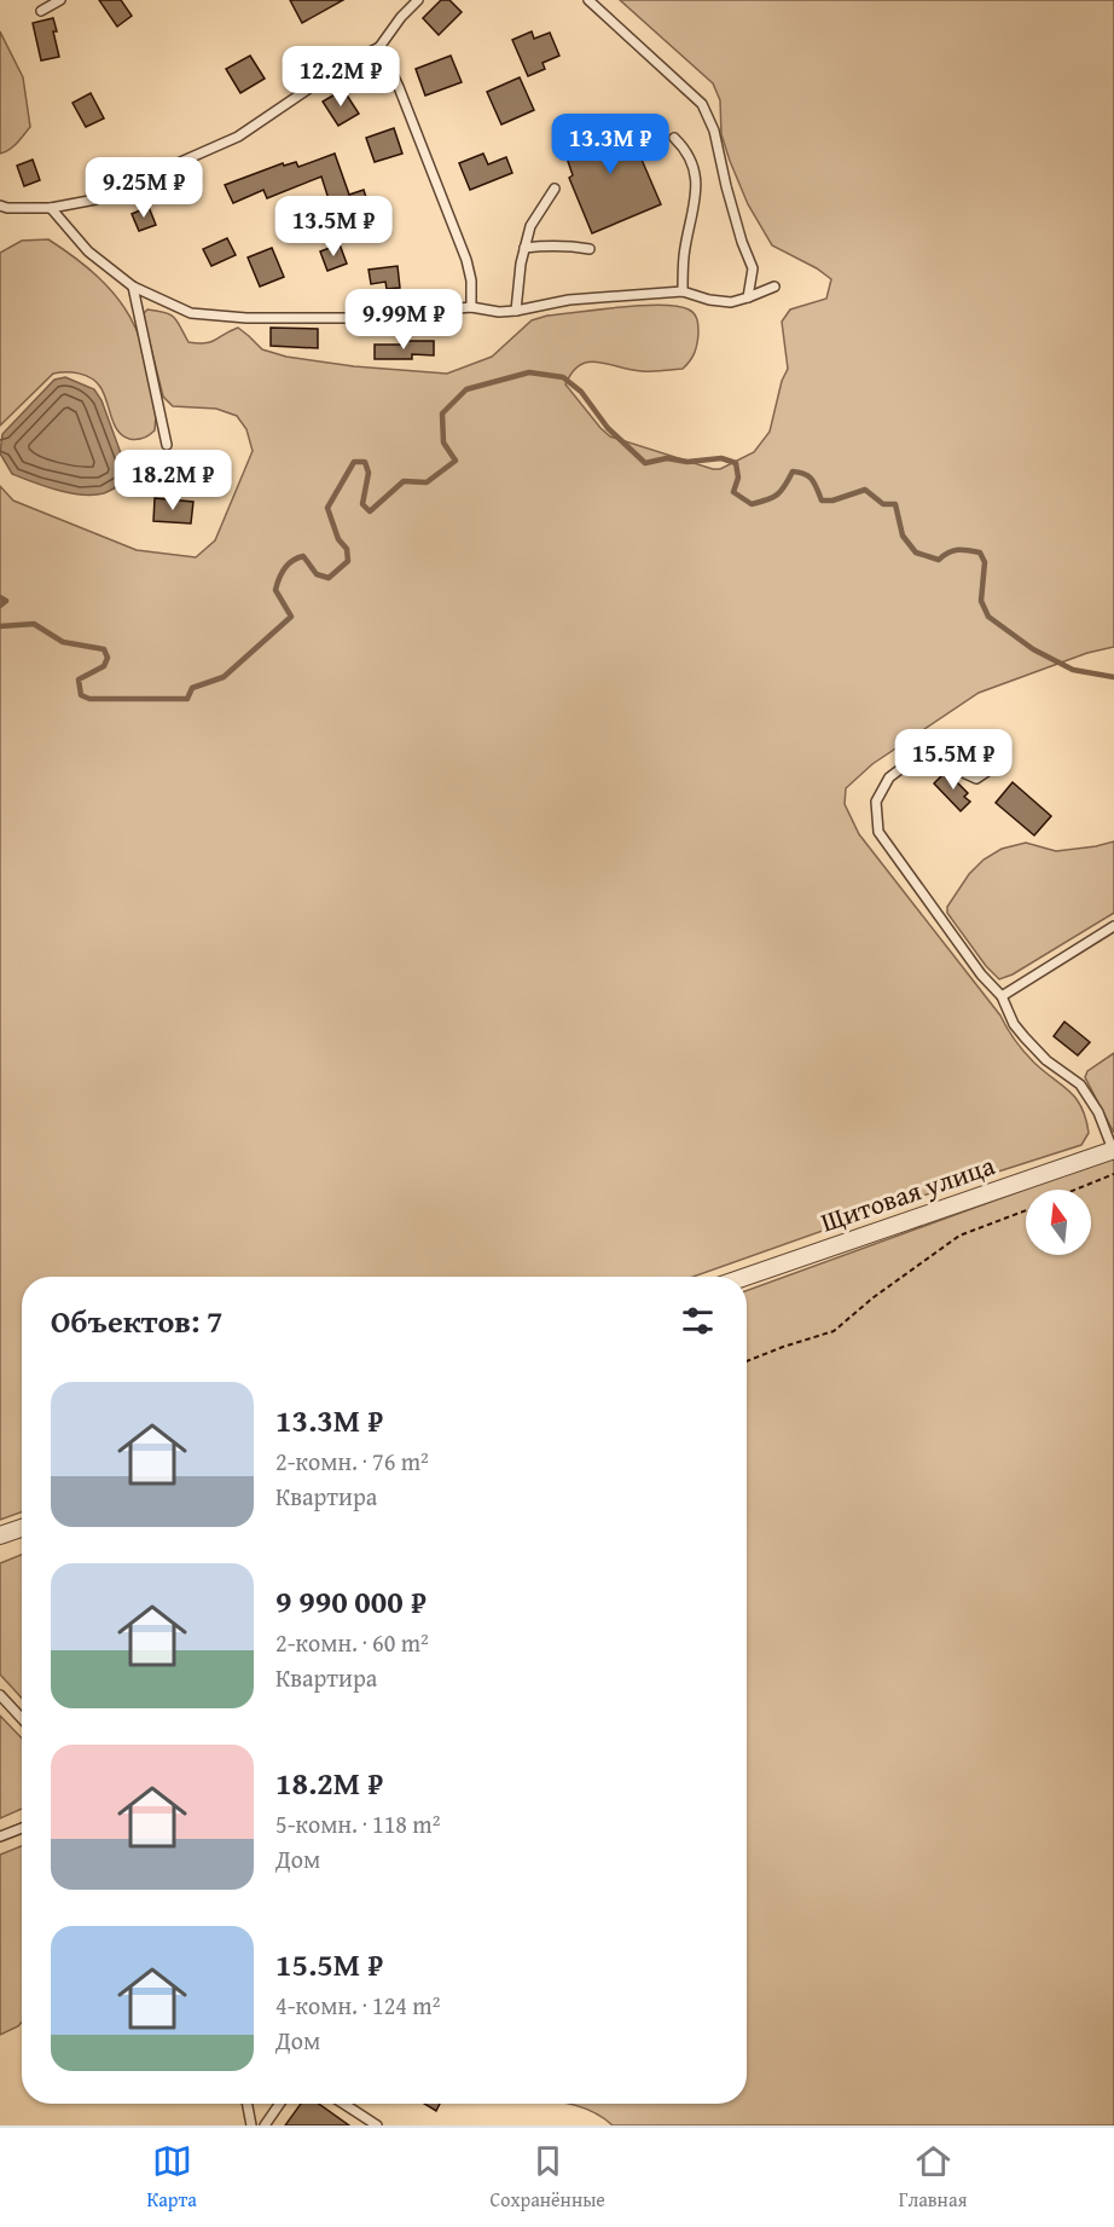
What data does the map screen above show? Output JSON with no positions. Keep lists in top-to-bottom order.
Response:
{
  "streets": {
    "street": ["Щитовая улица"]
  },
  "north": "top",
  "page": {
    "price": [
      "12.2M ₽",
      "13.3M ₽",
      "9.25M ₽",
      "13.5M ₽",
      "9.99M ₽",
      "18.2M ₽",
      "15.5M ₽"
    ],
    "heading": "Объектов: 7",
    "list": [
      {
        "name": "13.3M ₽",
        "note": "2-комн. · 76 m² · Квартира"
      },
      {
        "name": "9 990 000 ₽",
        "note": "2-комн. · 60 m² · Квартира"
      },
      {
        "name": "18.2M ₽",
        "note": "5-комн. · 118 m² · Дом"
      },
      {
        "name": "15.5M ₽",
        "note": "4-комн. · 124 m² · Дом"
      }
    ],
    "tabs": ["Карта", "Сохранённые", "Главная"]
  }
}
